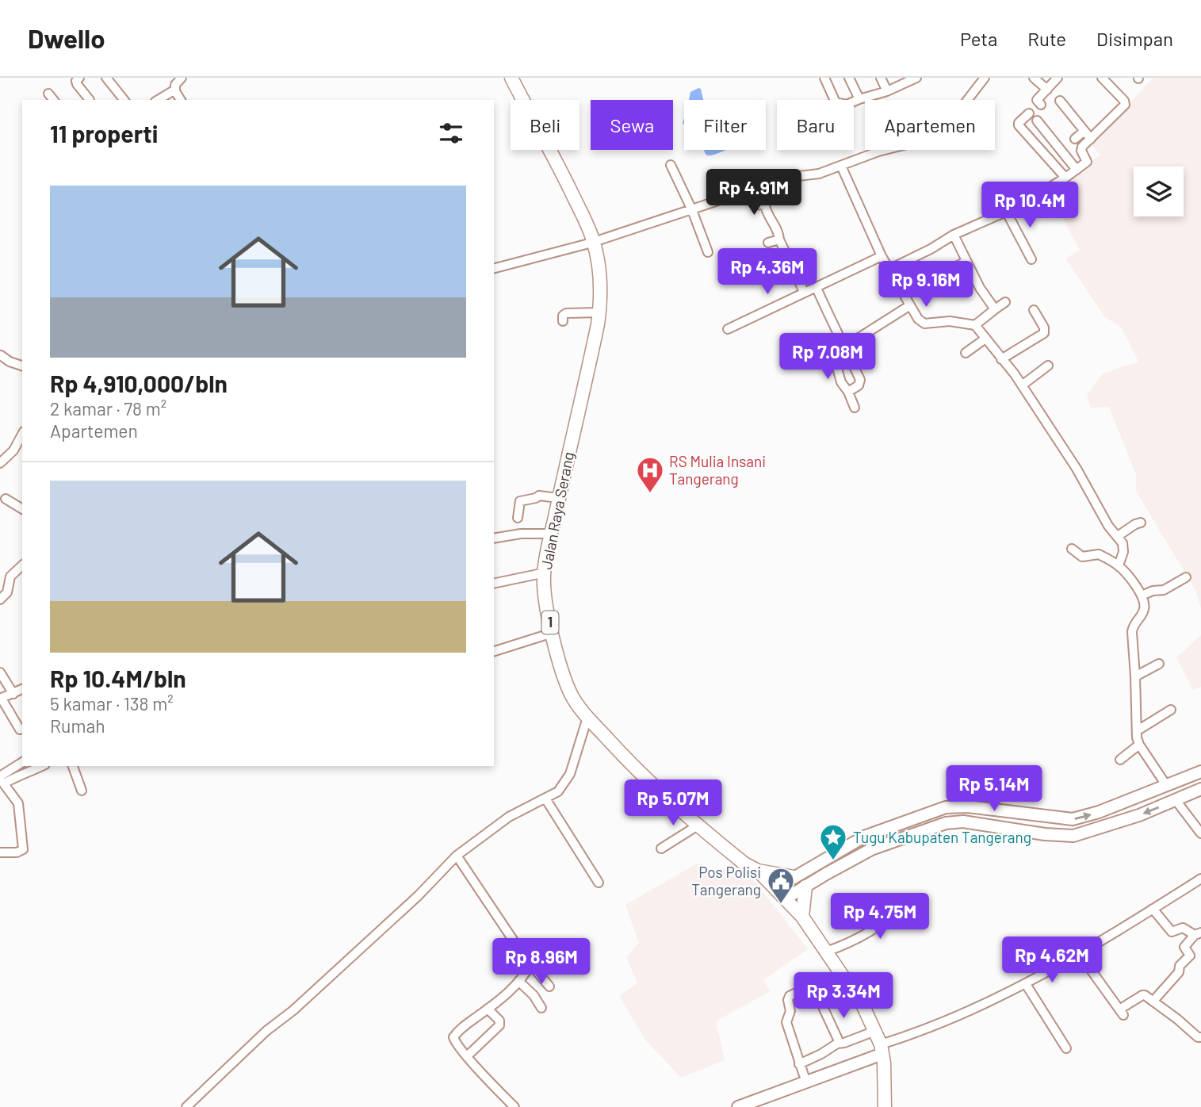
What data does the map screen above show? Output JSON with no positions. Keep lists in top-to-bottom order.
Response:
{
  "streets": {
    "highway": ["Jalan Raya Serang", "1"]
  },
  "places": {
    "hospital": ["RS Mulia Insani Tangerang"],
    "place": ["Tugu Kabupaten Tangerang"],
    "public building": ["Pos Polisi Tangerang"]
  },
  "page": {
    "header": "Dwello",
    "nav": ["Peta", "Rute", "Disimpan"],
    "chip": [
      "Beli",
      "Sewa",
      "Filter",
      "Baru",
      "Apartemen"
    ],
    "heading": "11 properti",
    "list": [
      {
        "name": "Rp 4,910,000/bln",
        "note": "2 kamar · 78 m² · Apartemen"
      },
      {
        "name": "Rp 10.4M/bln",
        "note": "5 kamar · 138 m² · Rumah"
      }
    ],
    "price": [
      "Rp 4.91M",
      "Rp 10.4M",
      "Rp 4.36M",
      "Rp 9.16M",
      "Rp 7.08M",
      "Rp 5.14M",
      "Rp 5.07M",
      "Rp 4.75M",
      "Rp 4.62M",
      "Rp 8.96M",
      "Rp 3.34M"
    ]
  }
}
